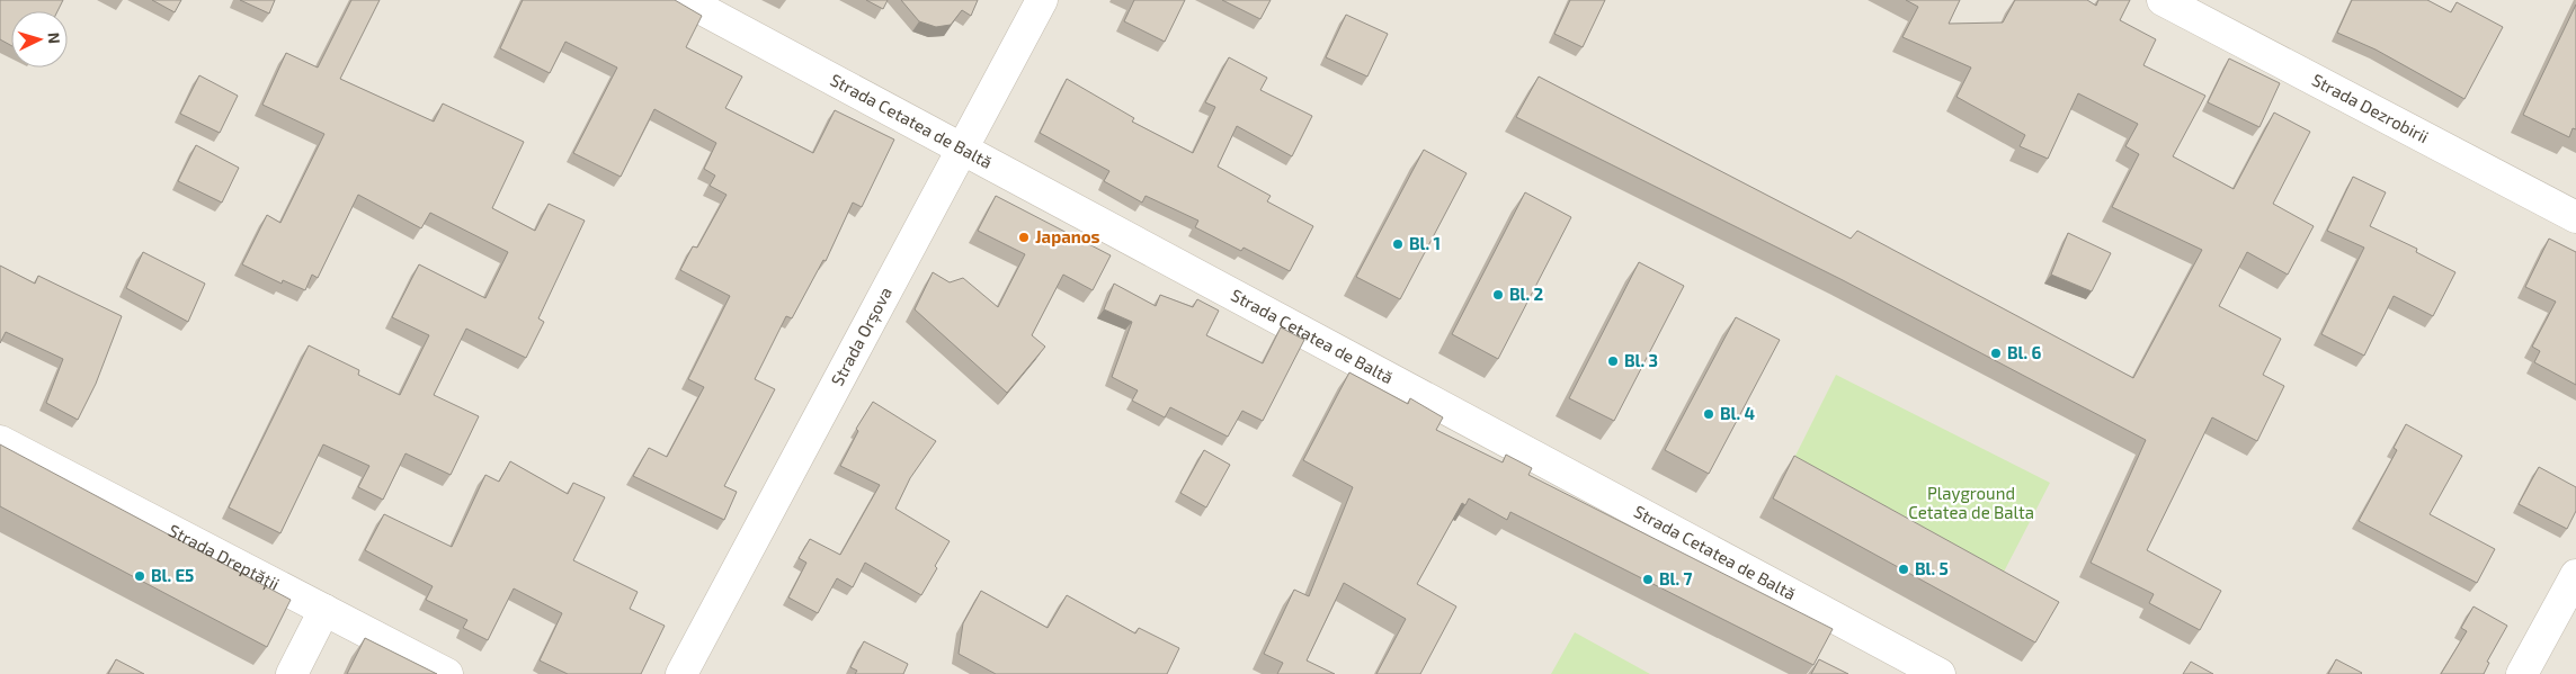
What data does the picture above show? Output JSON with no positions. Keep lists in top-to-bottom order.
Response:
{
  "streets": {
    "street": [
      "Strada Dezrobirii",
      "Strada Cetatea de Baltă",
      "Strada Orșova",
      "Strada Dreptății"
    ]
  },
  "crossings": [
    ["Strada Cetatea de Baltă", "Strada Orșova"]
  ],
  "parks": ["Playground Cetatea de Balta"],
  "places": [
    "Japanos",
    "Bl. 1",
    "Bl. 2",
    "Bl. 6",
    "Bl. 3",
    "Bl. 4",
    "Bl. 5",
    "Bl. E5",
    "Bl. 7"
  ],
  "north": "right"
}
